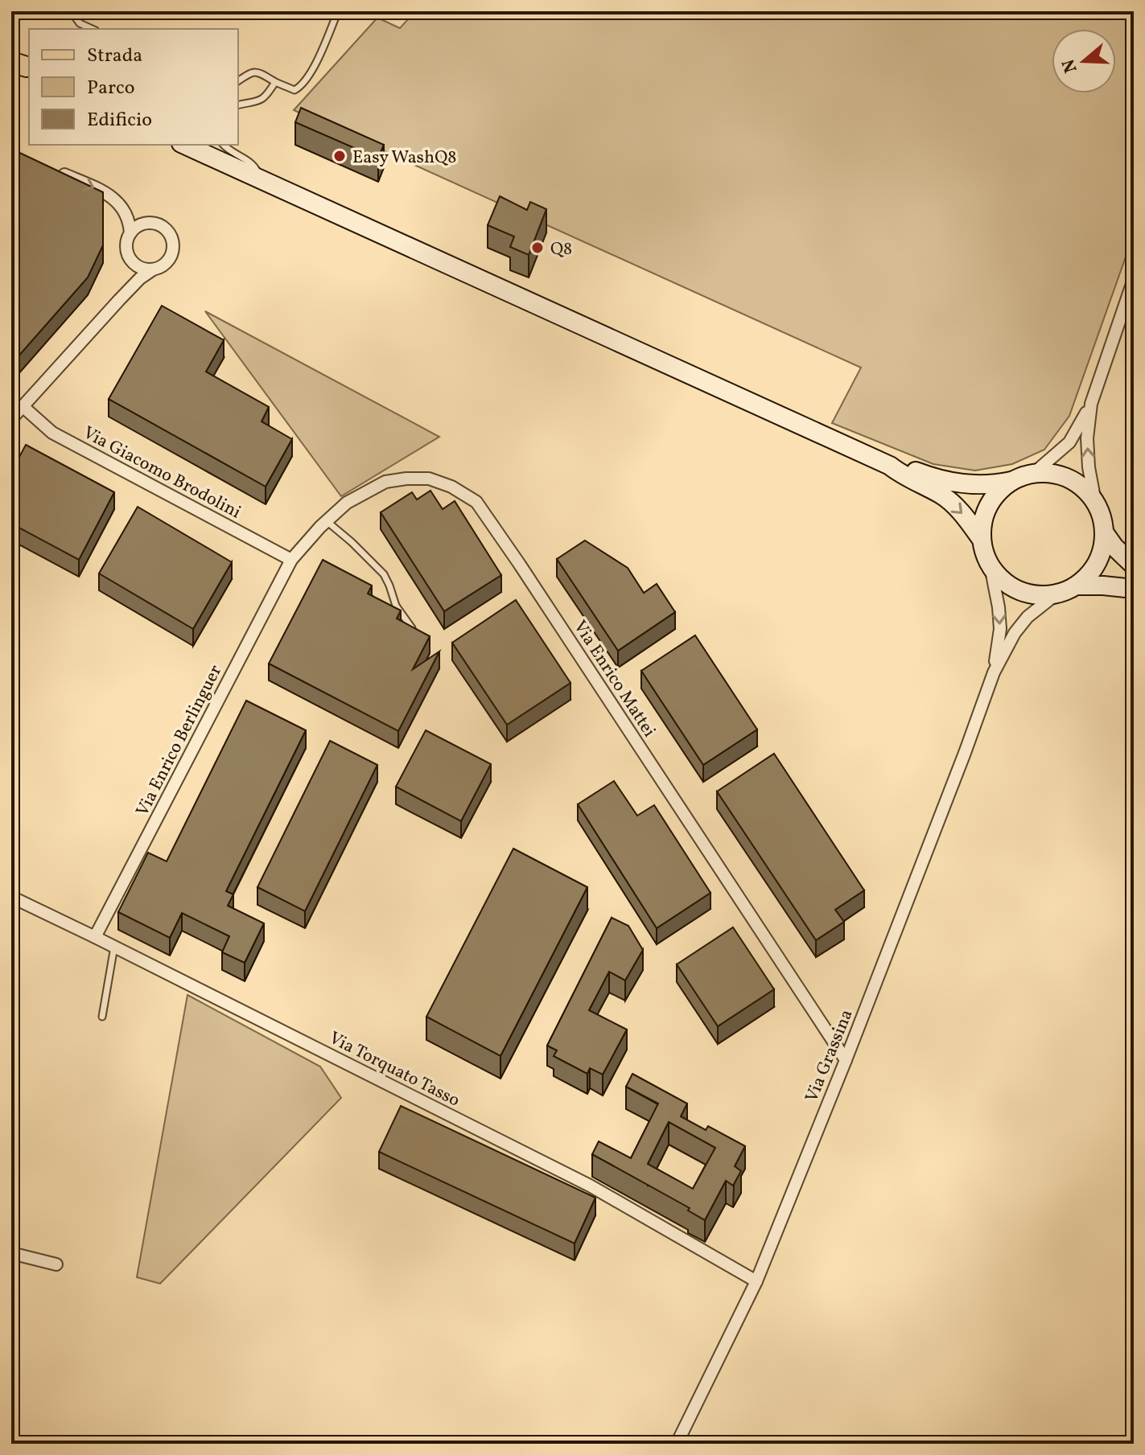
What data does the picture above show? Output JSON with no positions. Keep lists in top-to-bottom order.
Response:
{
  "streets": {
    "street": [
      "Via Giacomo Brodolini",
      "Via Enrico Mattei",
      "Via Enrico Berlinguer",
      "Via Grassina",
      "Via Torquato Tasso"
    ]
  },
  "crossings": [
    ["Via Giacomo Brodolini", "Via Enrico Mattei"],
    ["Via Giacomo Brodolini", "Via Enrico Berlinguer"],
    ["Via Enrico Mattei", "Via Enrico Berlinguer"],
    ["Via Enrico Mattei", "Via Grassina"],
    ["Via Enrico Berlinguer", "Via Torquato Tasso"],
    ["Via Grassina", "Via Torquato Tasso"]
  ],
  "places": ["Easy WashQ8", "Q8"],
  "legend": ["Strada", "Parco", "Edificio"],
  "north": "left"
}
